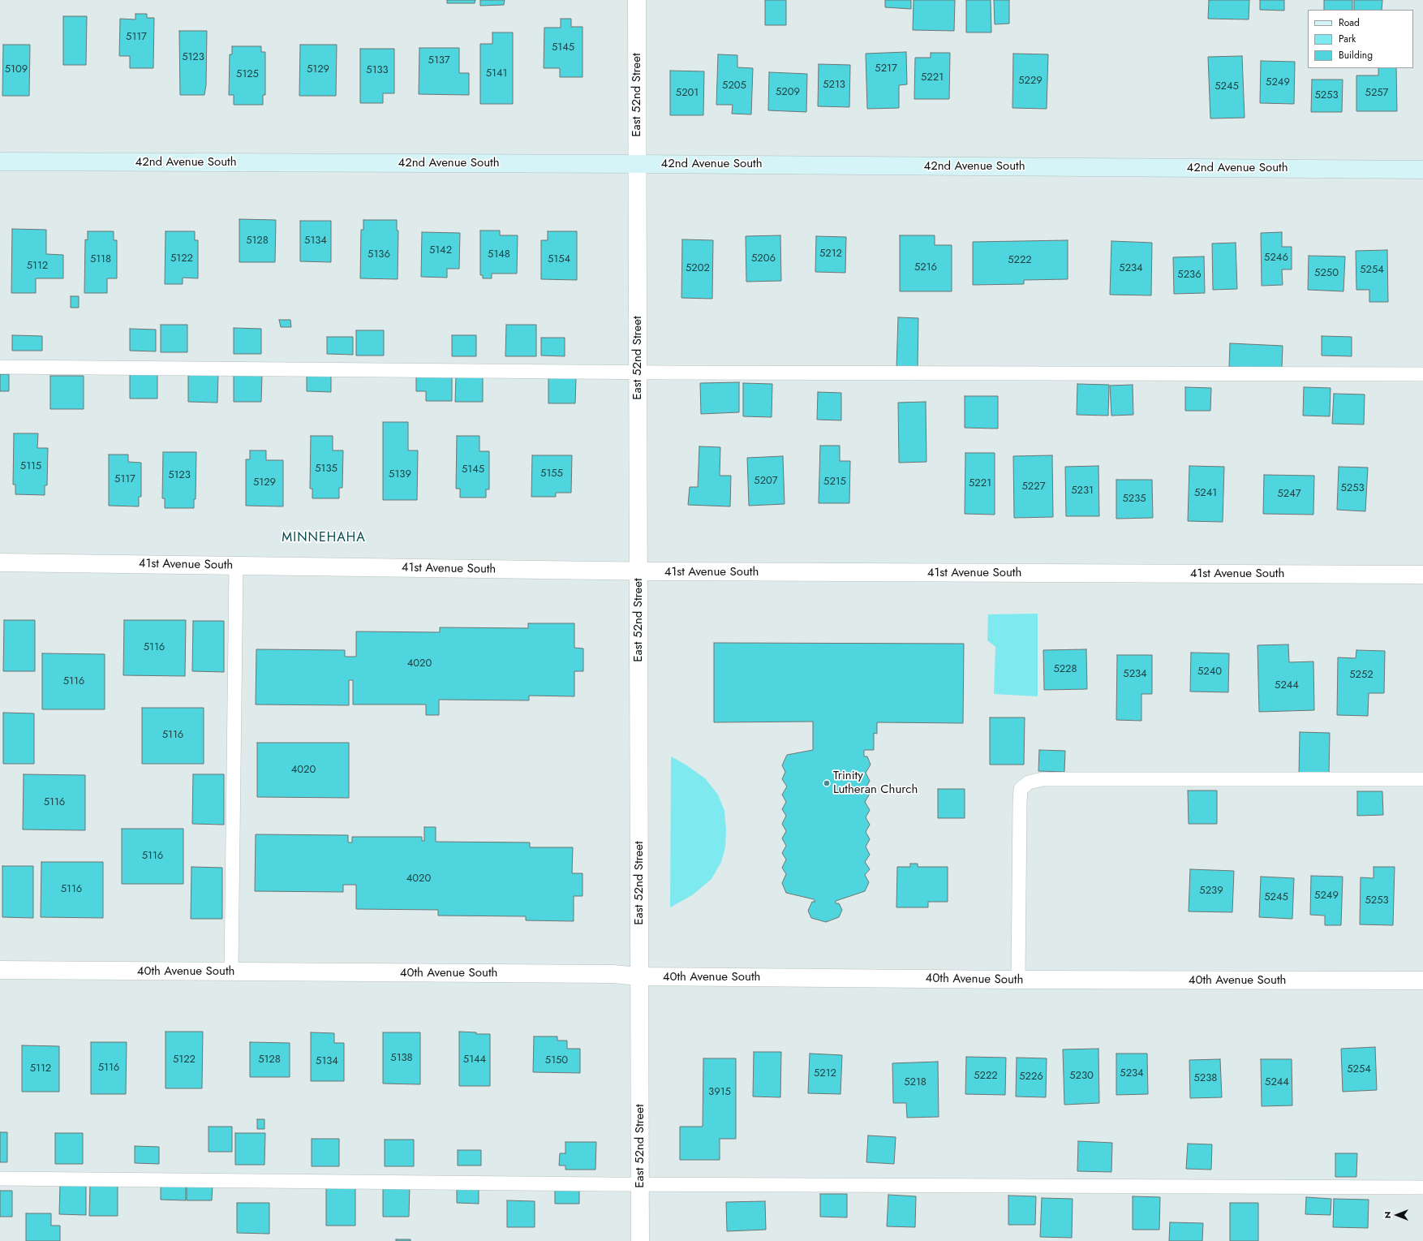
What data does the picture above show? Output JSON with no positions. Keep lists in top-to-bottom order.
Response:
{
  "streets": {
    "street": [
      "East 52nd Street",
      "42nd Avenue South",
      "41st Avenue South",
      "40th Avenue South"
    ]
  },
  "crossings": [
    ["East 52nd Street", "42nd Avenue South"],
    ["East 52nd Street", "41st Avenue South"],
    ["East 52nd Street", "40th Avenue South"]
  ],
  "districts": ["MINNEHAHA"],
  "places": ["Trinity Lutheran Church"],
  "house_numbers": [
    "5117",
    "5145",
    "5123",
    "5137",
    "5217",
    "5109",
    "5129",
    "5133",
    "5141",
    "5125",
    "5221",
    "5229",
    "5249",
    "5213",
    "5205",
    "5245",
    "5209",
    "5201",
    "5257",
    "5253",
    "5128",
    "5134",
    "5142",
    "5212",
    "5136",
    "5148",
    "5246",
    "5122",
    "5206",
    "5118",
    "5154",
    "5222",
    "5112",
    "5216",
    "5202",
    "5234",
    "5254",
    "5250",
    "5236",
    "5115",
    "5135",
    "5145",
    "5155",
    "5139",
    "5123",
    "5117",
    "5207",
    "5215",
    "5129",
    "5221",
    "5227",
    "5253",
    "5231",
    "5241",
    "5247",
    "5235",
    "5116",
    "4020",
    "5228",
    "5240",
    "5234",
    "5252",
    "5116",
    "5244",
    "5116",
    "4020",
    "5116",
    "5116",
    "4020",
    "5116",
    "5239",
    "5249",
    "5245",
    "5253",
    "5138",
    "5122",
    "5128",
    "5144",
    "5150",
    "5134",
    "5116",
    "5112",
    "5254",
    "5212",
    "5234",
    "5222",
    "5230",
    "5226",
    "5238",
    "5218",
    "5244",
    "3915"
  ],
  "legend": ["Road", "Park", "Building"],
  "north": "left"
}
